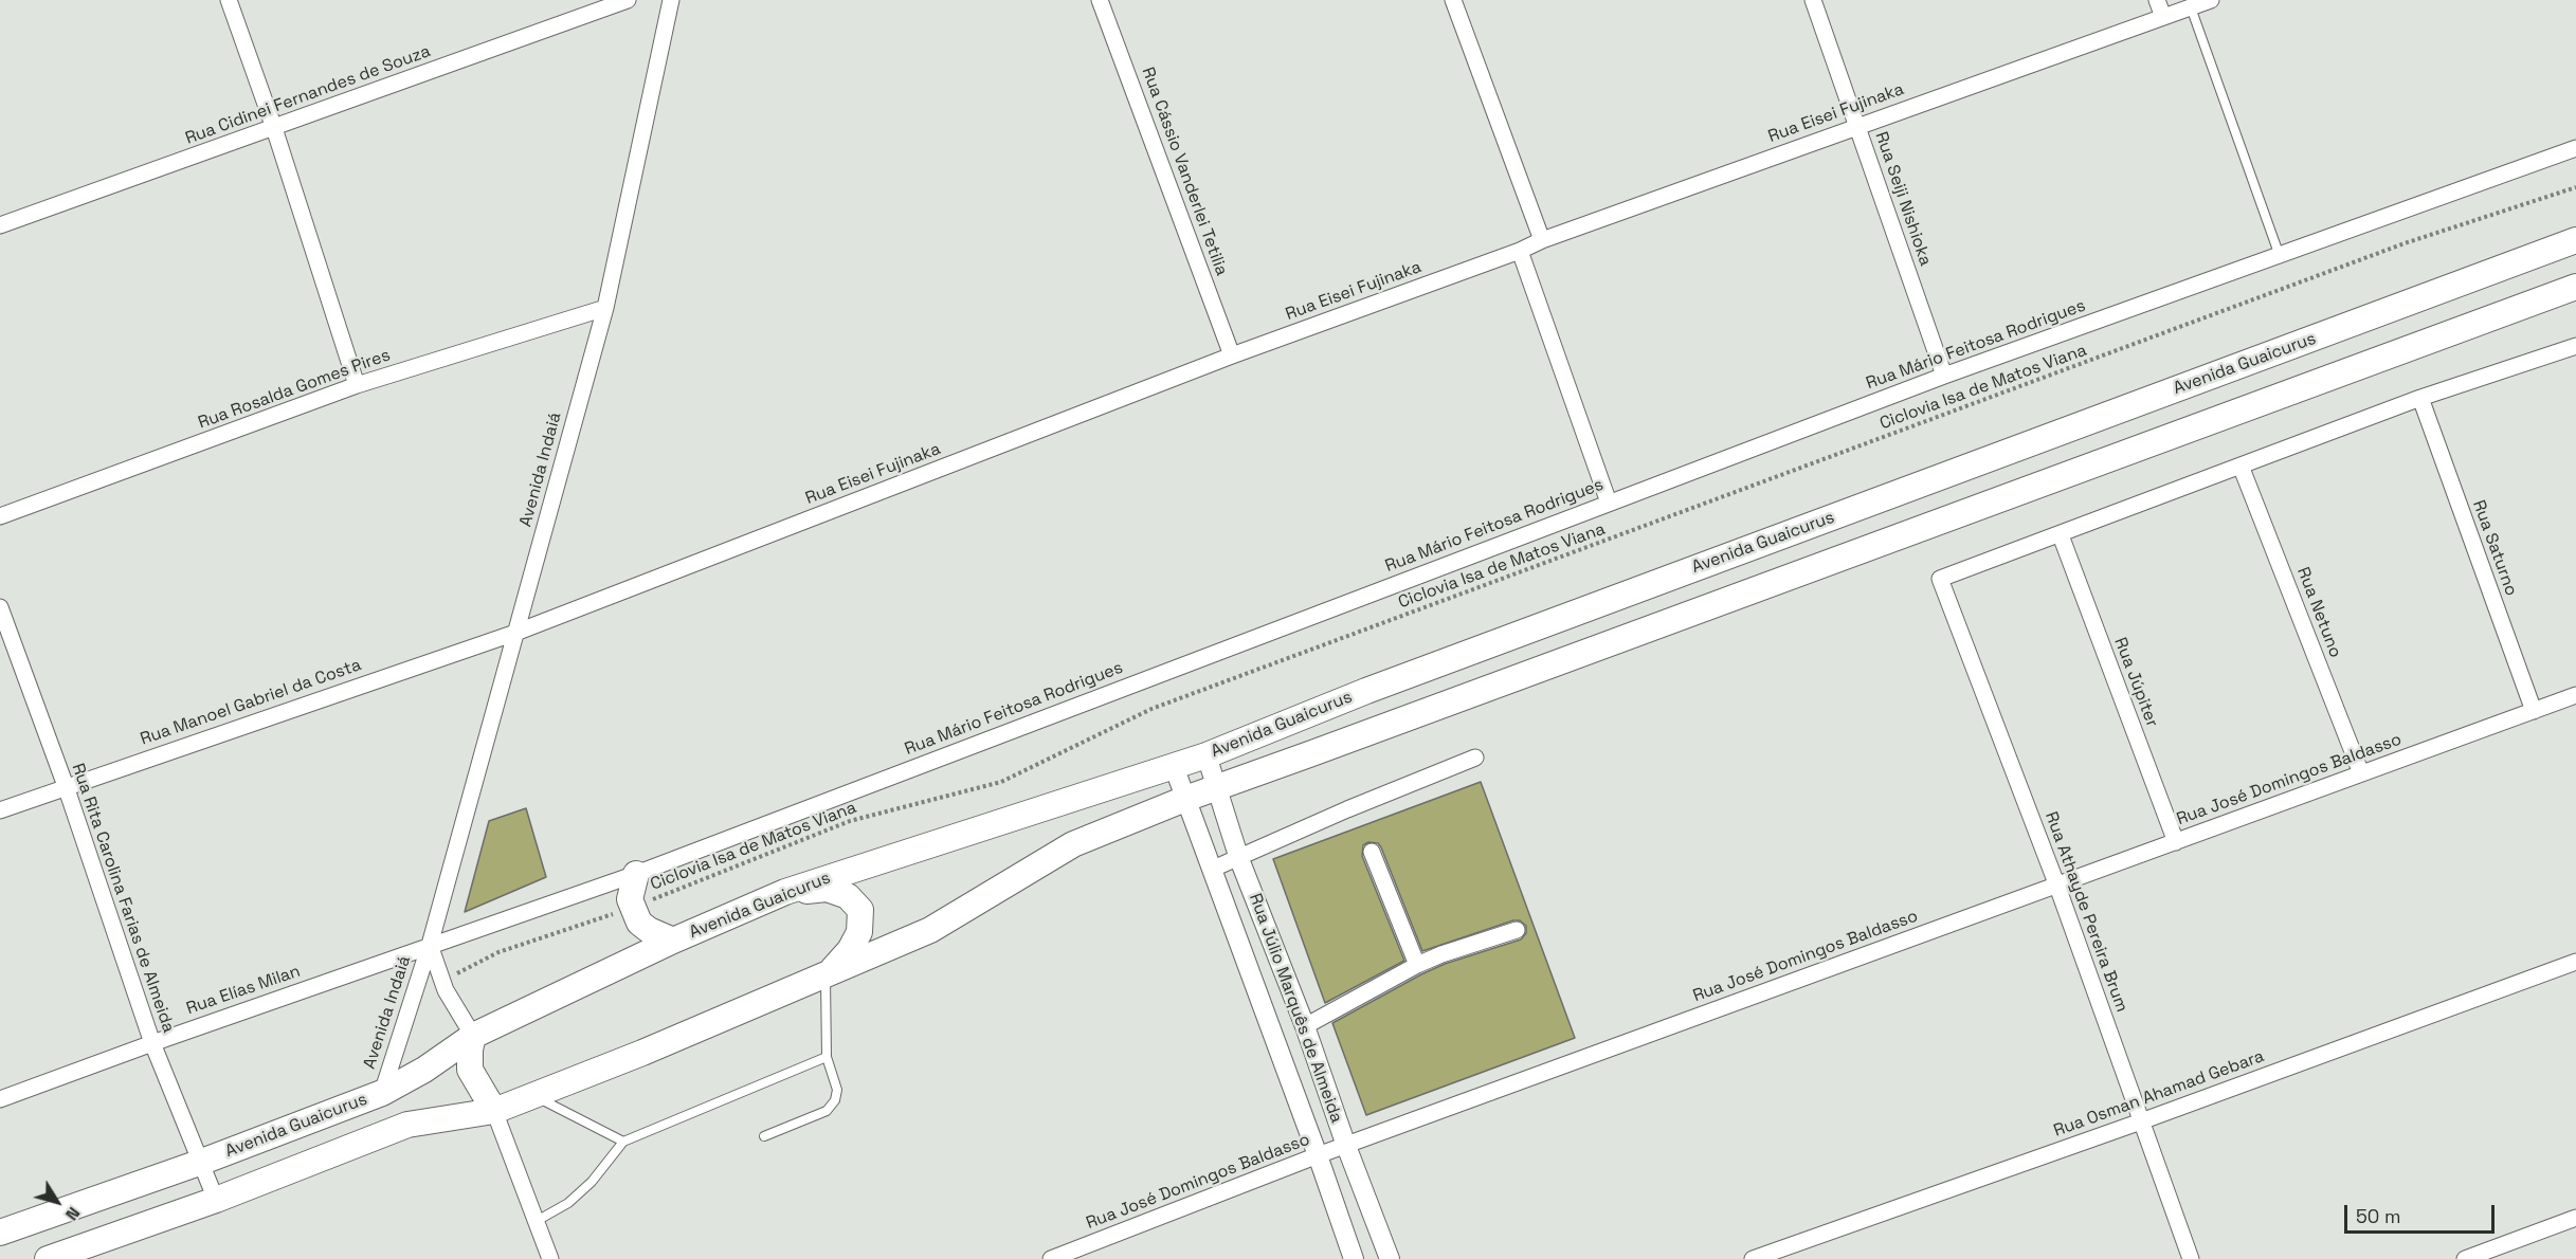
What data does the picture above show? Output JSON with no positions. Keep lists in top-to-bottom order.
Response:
{
  "streets": {
    "main road": ["Avenida Guaicurus"],
    "street": [
      "Rua Cidinei Fernandes de Souza",
      "Rua Eisei Fujinaka",
      "Rua Cássio Vanderlei Tetilia",
      "Rua Seiji Nishioka",
      "Rua Mário Feitosa Rodrigues",
      "Rua Rosalda Gomes Pires",
      "Avenida Indaiá",
      "Rua Saturno",
      "Rua Netuno",
      "Rua Júpiter",
      "Rua Manoel Gabriel da Costa",
      "Rua José Domingos Baldasso",
      "Rua Rita Carolina Farias de Almeida",
      "Rua Athayde Pereira Brum",
      "Rua Elías Milan",
      "Rua Júlio Marquês de Almeida",
      "Rua Osman Ahamad Gebara"
    ],
    "path": ["Ciclovia Isa de Matos Viana"]
  },
  "crossings": [
    ["Rua Eisei Fujinaka", "Rua Cássio Vanderlei Tetilia"],
    ["Rua Eisei Fujinaka", "Rua Seiji Nishioka"],
    ["Rua Eisei Fujinaka", "Avenida Indaiá"],
    ["Rua Eisei Fujinaka", "Rua Manoel Gabriel da Costa"],
    ["Rua Seiji Nishioka", "Rua Mário Feitosa Rodrigues"],
    ["Rua Mário Feitosa Rodrigues", "Avenida Indaiá"],
    ["Rua Mário Feitosa Rodrigues", "Rua Elías Milan"],
    ["Avenida Guaicurus", "Avenida Indaiá"],
    ["Avenida Guaicurus", "Rua Rita Carolina Farias de Almeida"],
    ["Avenida Guaicurus", "Rua Júlio Marquês de Almeida"],
    ["Ciclovia Isa de Matos Viana", "Avenida Indaiá"],
    ["Rua Rosalda Gomes Pires", "Avenida Indaiá"],
    ["Avenida Indaiá", "Rua Manoel Gabriel da Costa"],
    ["Avenida Indaiá", "Rua Elías Milan"],
    ["Rua Saturno", "Rua José Domingos Baldasso"],
    ["Rua Netuno", "Rua José Domingos Baldasso"],
    ["Rua Júpiter", "Rua José Domingos Baldasso"],
    ["Rua Júpiter", "Rua Athayde Pereira Brum"],
    ["Rua Manoel Gabriel da Costa", "Rua Rita Carolina Farias de Almeida"],
    ["Rua José Domingos Baldasso", "Rua Athayde Pereira Brum"],
    ["Rua José Domingos Baldasso", "Rua Júlio Marquês de Almeida"],
    ["Rua Rita Carolina Farias de Almeida", "Rua Elías Milan"],
    ["Rua Athayde Pereira Brum", "Rua Osman Ahamad Gebara"]
  ],
  "scale_bar": "50 m",
  "north": "bottom right"
}
